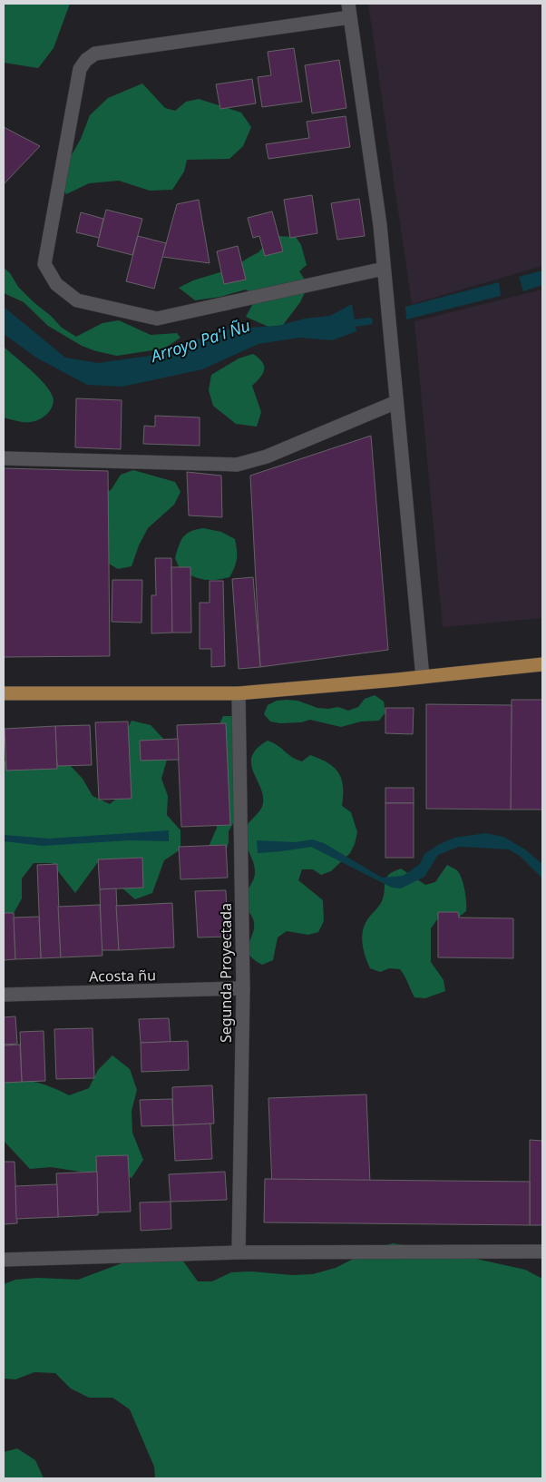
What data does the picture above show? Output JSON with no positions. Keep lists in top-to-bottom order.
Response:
{
  "streets": {
    "street": ["Segunda Proyectada", "Acosta ñu"]
  },
  "crossings": [
    ["Segunda Proyectada", "Acosta ñu"]
  ],
  "water": ["Arroyo Pa'i Ñu"]
}
